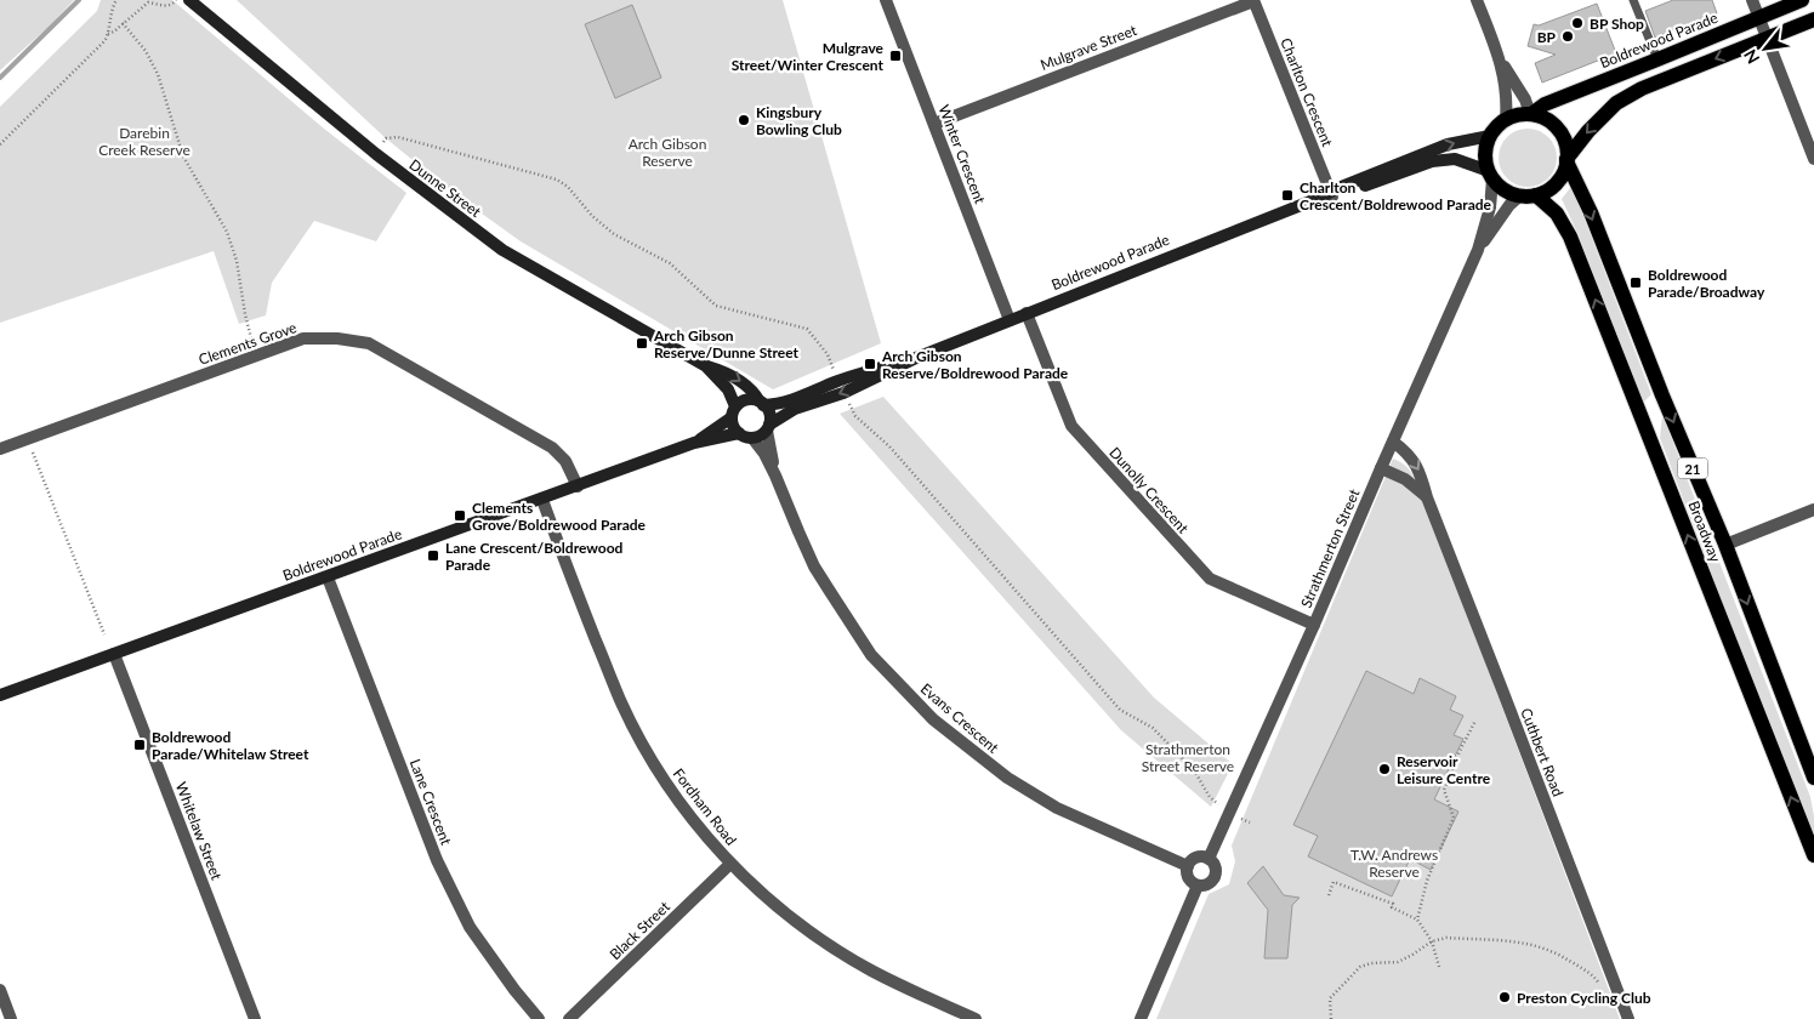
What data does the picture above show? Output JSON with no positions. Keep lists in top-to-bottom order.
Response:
{
  "streets": {
    "main road": [
      "Boldrewood Parade",
      "Dunne Street",
      "21",
      "Broadway"
    ],
    "street": [
      "Mulgrave Street",
      "Charlton Crescent",
      "Winter Crescent",
      "Clements Grove",
      "Dunolly Crescent",
      "Strathmerton Street",
      "Evans Crescent",
      "Cuthbert Road",
      "Lane Crescent",
      "Fordham Road",
      "Whitelaw Street",
      "Black Street"
    ]
  },
  "crossings": [
    ["Boldrewood Parade", "Charlton Crescent"],
    ["Boldrewood Parade", "Winter Crescent"],
    ["Boldrewood Parade", "Dunne Street"],
    ["Boldrewood Parade", "Clements Grove"],
    ["Boldrewood Parade", "21"],
    ["Boldrewood Parade", "Dunolly Crescent"],
    ["Boldrewood Parade", "Broadway"],
    ["Boldrewood Parade", "Strathmerton Street"],
    ["Boldrewood Parade", "Evans Crescent"],
    ["Boldrewood Parade", "Lane Crescent"],
    ["Boldrewood Parade", "Fordham Road"],
    ["Boldrewood Parade", "Whitelaw Street"],
    ["Mulgrave Street", "Charlton Crescent"],
    ["Mulgrave Street", "Winter Crescent"],
    ["Dunne Street", "Evans Crescent"],
    ["21", "Broadway"],
    ["21", "Strathmerton Street"],
    ["Dunolly Crescent", "Strathmerton Street"],
    ["Broadway", "Strathmerton Street"],
    ["Strathmerton Street", "Evans Crescent"],
    ["Strathmerton Street", "Cuthbert Road"],
    ["Fordham Road", "Black Street"]
  ],
  "parks": [
    "Darebin Creek Reserve",
    "Arch Gibson Reserve",
    "Strathmerton Street Reserve",
    "T.W. Andrews Reserve"
  ],
  "places": {
    "other": [
      "BP Shop",
      "BP",
      "Kingsbury Bowling Club",
      "Reservoir Leisure Centre",
      "Preston Cycling Club"
    ],
    "transit": [
      "Mulgrave Street/Winter Crescent",
      "Charlton Crescent/Boldrewood Parade",
      "Boldrewood Parade/Broadway",
      "Arch Gibson Reserve/Dunne Street",
      "Arch Gibson Reserve/Boldrewood Parade",
      "Clements Grove/Boldrewood Parade",
      "Lane Crescent/Boldrewood Parade",
      "Boldrewood Parade/Whitelaw Street"
    ]
  },
  "north": "bottom left"
}
